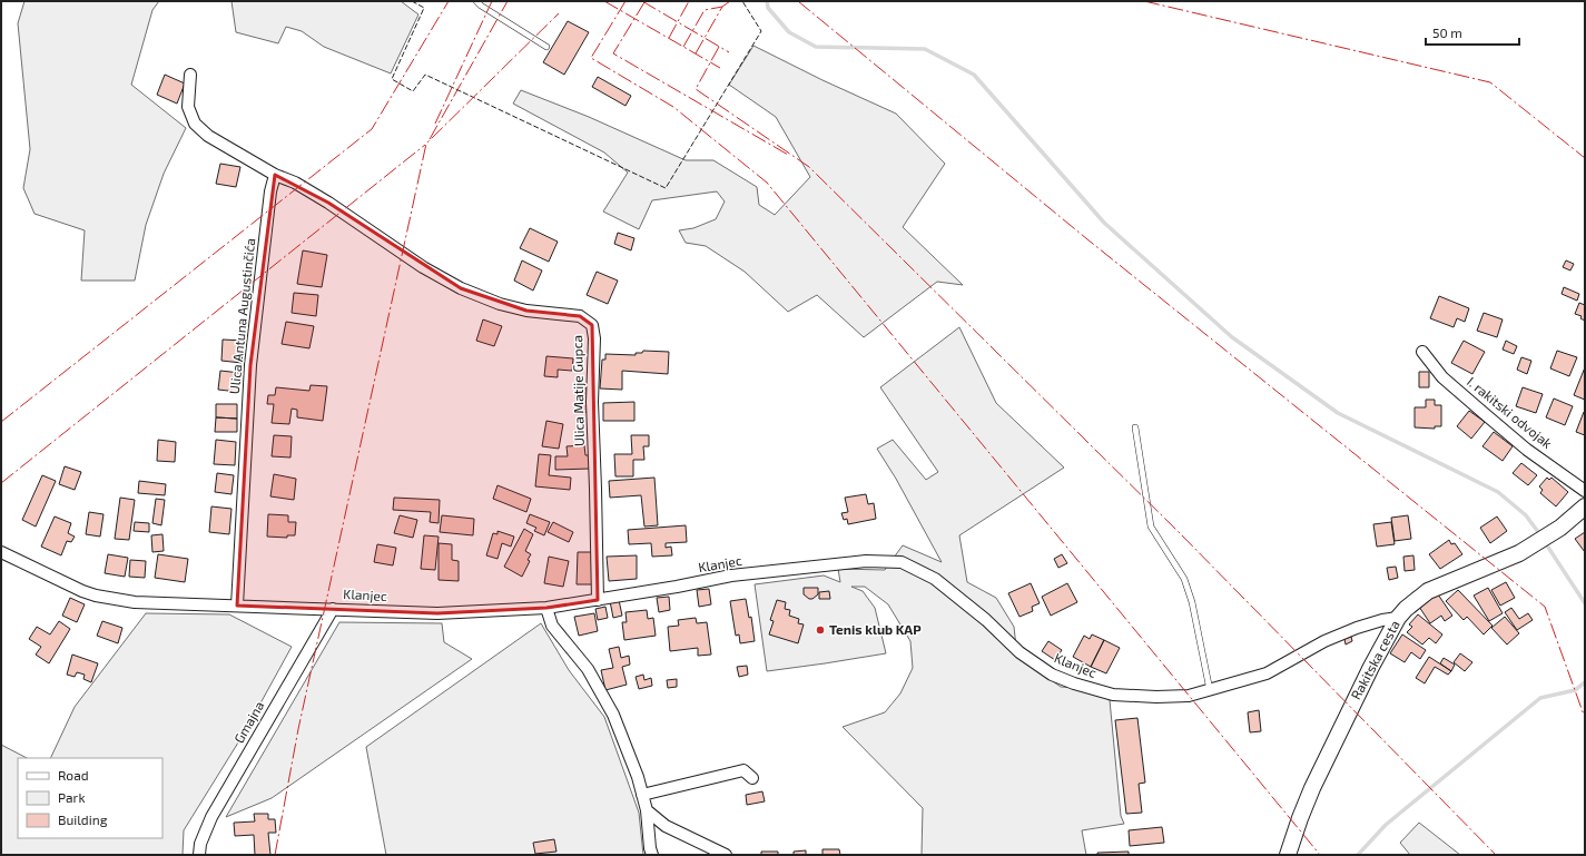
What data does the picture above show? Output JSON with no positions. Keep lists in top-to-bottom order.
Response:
{
  "streets": {
    "main road": ["Rakitska cesta"],
    "street": [
      "Ulica Antuna Augustinčića",
      "Ulica Matije Gupca",
      "I. rakitski odvojak",
      "Klanjec",
      "Gmajna"
    ]
  },
  "crossings": [
    ["Ulica Antuna Augustinčića", "Ulica Matije Gupca"],
    ["Ulica Antuna Augustinčića", "Klanjec"],
    ["Ulica Matije Gupca", "Klanjec"],
    ["Klanjec", "Rakitska cesta"],
    ["Klanjec", "Gmajna"]
  ],
  "places": ["Tenis klub KAP"],
  "legend": ["Road", "Park", "Building"],
  "scale_bar": "50 m"
}
